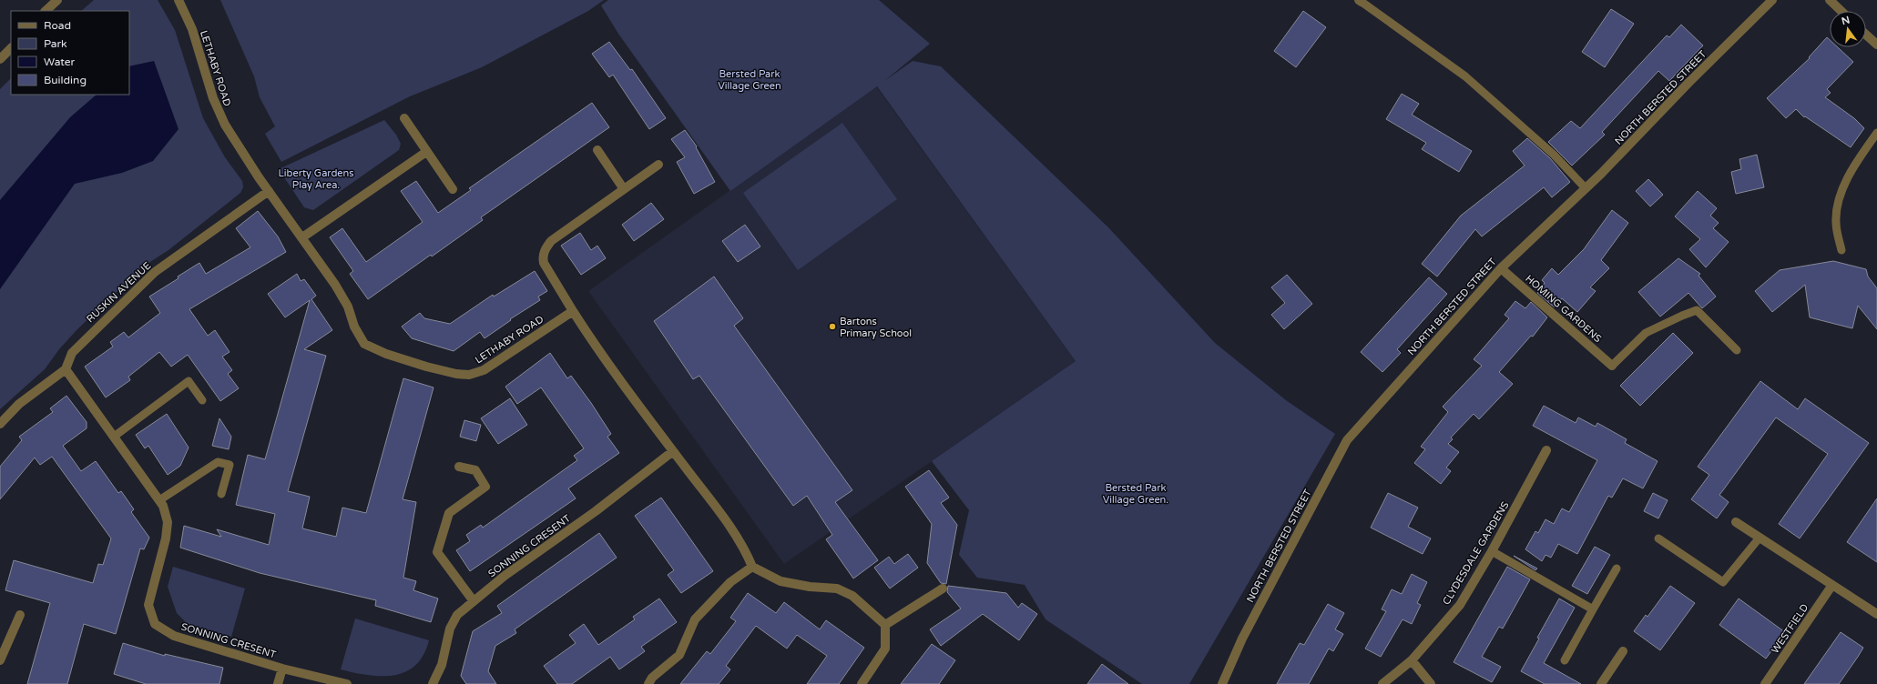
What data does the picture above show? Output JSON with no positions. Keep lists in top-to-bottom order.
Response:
{
  "streets": {
    "street": [
      "LETHABY ROAD",
      "NORTH BERSTED STREET",
      "RUSKIN AVENUE",
      "HOMING GARDENS",
      "SONNING CRESENT",
      "CLYDESDALE GARDENS",
      "WESTFIELD"
    ]
  },
  "crossings": [
    ["LETHABY ROAD", "RUSKIN AVENUE"],
    ["NORTH BERSTED STREET", "HOMING GARDENS"],
    ["RUSKIN AVENUE", "SONNING CRESENT"]
  ],
  "parks": ["Bersted Park Village Green", "Liberty Gardens Play Area.", "Bersted Park Village Green."],
  "places": ["Bartons Primary School"],
  "legend": [
    "Road",
    "Park",
    "Water",
    "Building"
  ],
  "north": "top"
}
